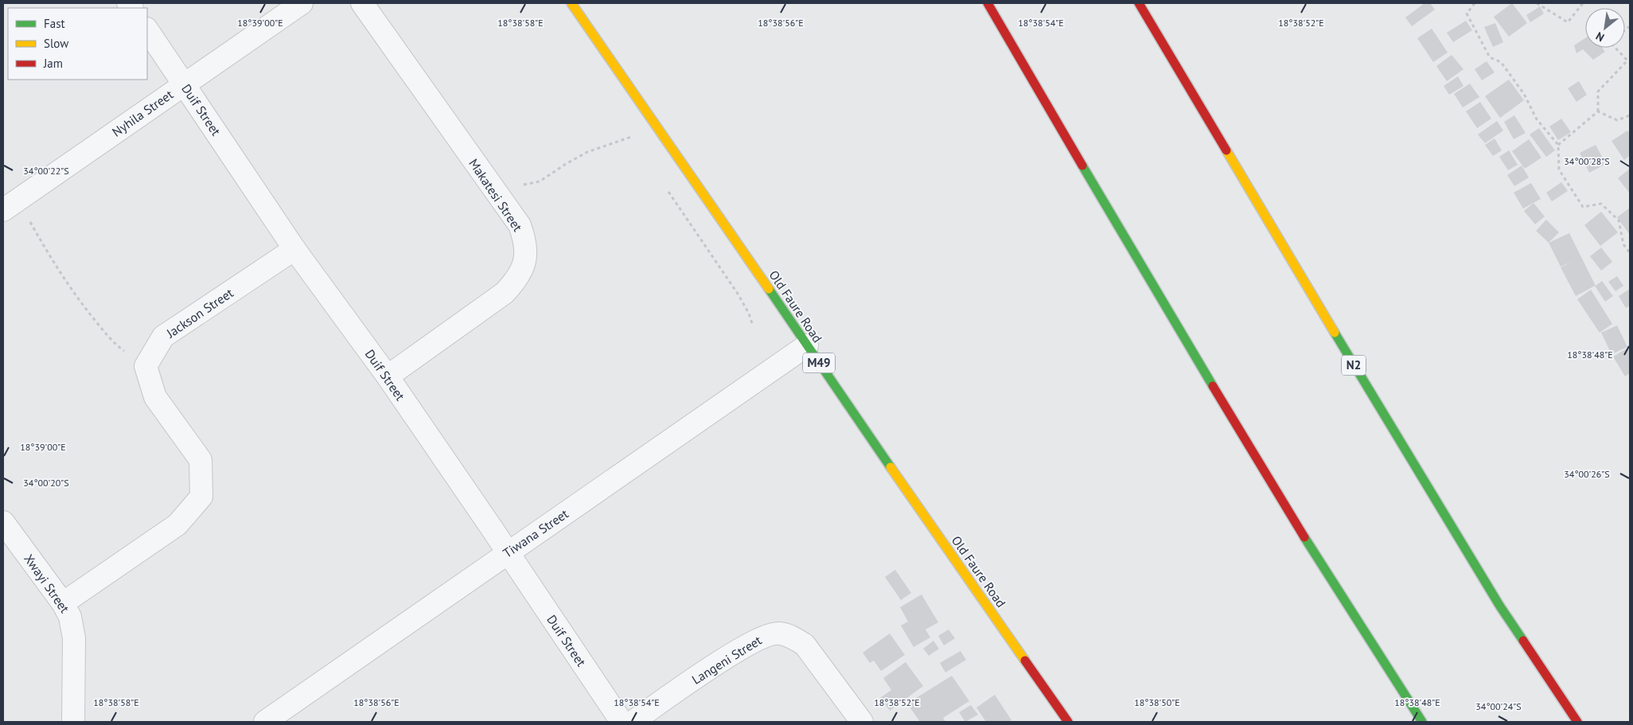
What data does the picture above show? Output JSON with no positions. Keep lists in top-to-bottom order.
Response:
{
  "streets": {
    "main road": ["Old Faure Road", "M49", "N2"],
    "street": [
      "Duif Street",
      "Nyhila Street",
      "Makatesi Street",
      "Jackson Street",
      "Tiwana Street",
      "Xwayi Street",
      "Langeni Street"
    ]
  },
  "crossings": [
    ["Duif Street", "Nyhila Street"],
    ["Duif Street", "Makatesi Street"],
    ["Duif Street", "Jackson Street"],
    ["Duif Street", "Tiwana Street"],
    ["Old Faure Road", "Tiwana Street"]
  ],
  "legend": ["Fast", "Slow", "Jam"],
  "north": "bottom left",
  "coordinates": [
    "18°39'00\"E",
    "18°38'58\"E",
    "18°38'56\"E",
    "18°38'54\"E",
    "18°38'52\"E",
    "34°00'28\"S",
    "34°00'22\"S",
    "18°38'48\"E",
    "34°00'26\"S",
    "34°00'20\"S",
    "18°38'50\"E",
    "34°00'24\"S"
  ]
}
